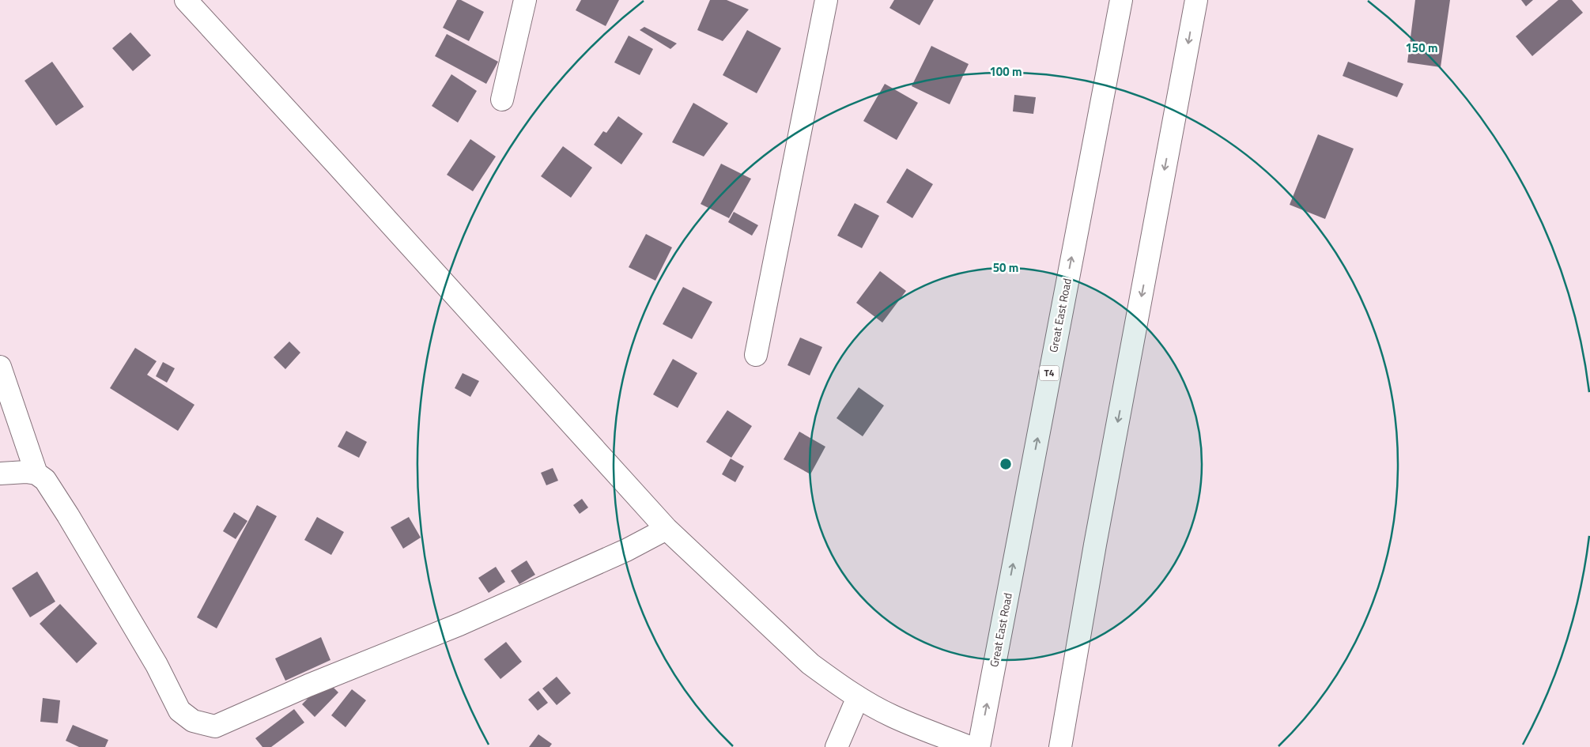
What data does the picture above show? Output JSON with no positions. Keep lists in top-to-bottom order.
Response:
{
  "streets": {
    "street": ["Great East Road", "T4"]
  },
  "rings": ["150 m", "100 m", "50 m"]
}
